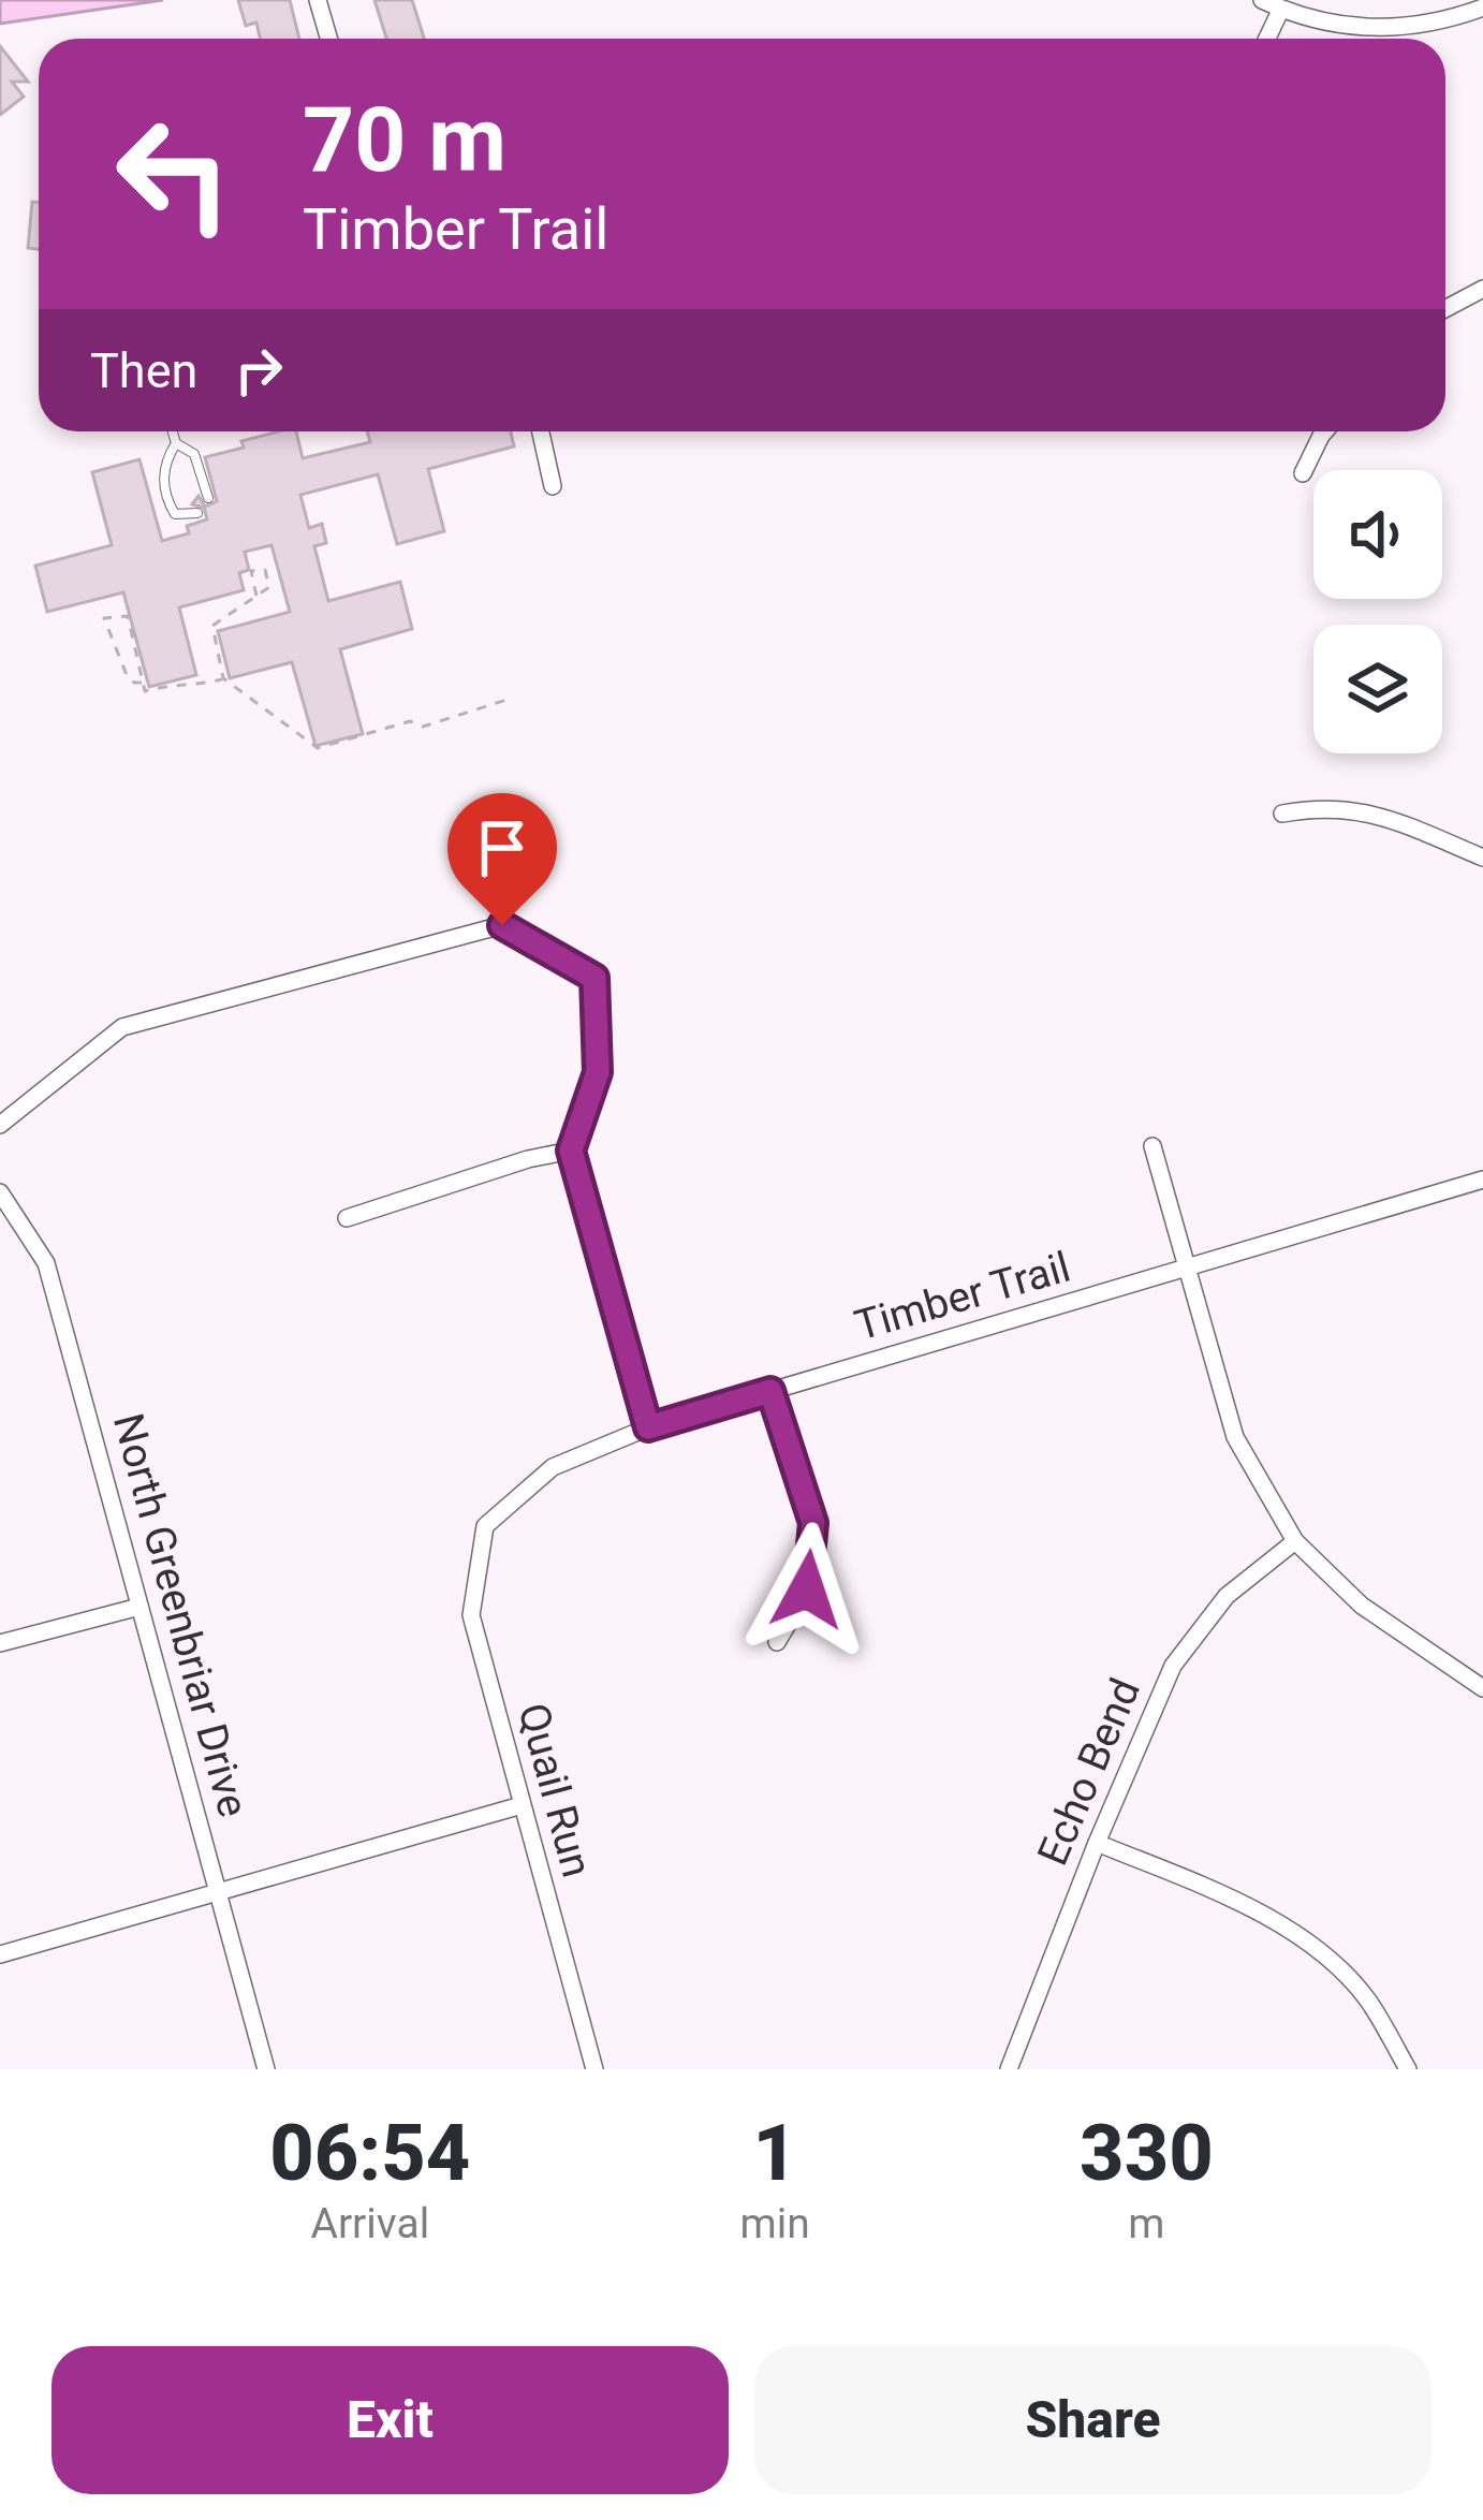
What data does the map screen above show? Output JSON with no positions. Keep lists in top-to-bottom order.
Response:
{
  "streets": {
    "street": [
      "Timber Trail",
      "North Greenbriar Drive",
      "Echo Bend",
      "Quail Run"
    ]
  },
  "crossings": [
    ["Timber Trail", "Quail Run"]
  ],
  "page": {
    "turn": ["70 m", "Timber Trail"],
    "then": "Then",
    "eta": [
      "06:54",
      "Arrival",
      "1",
      "min",
      "330",
      "m"
    ],
    "buttons": ["Exit", "Share"]
  }
}
